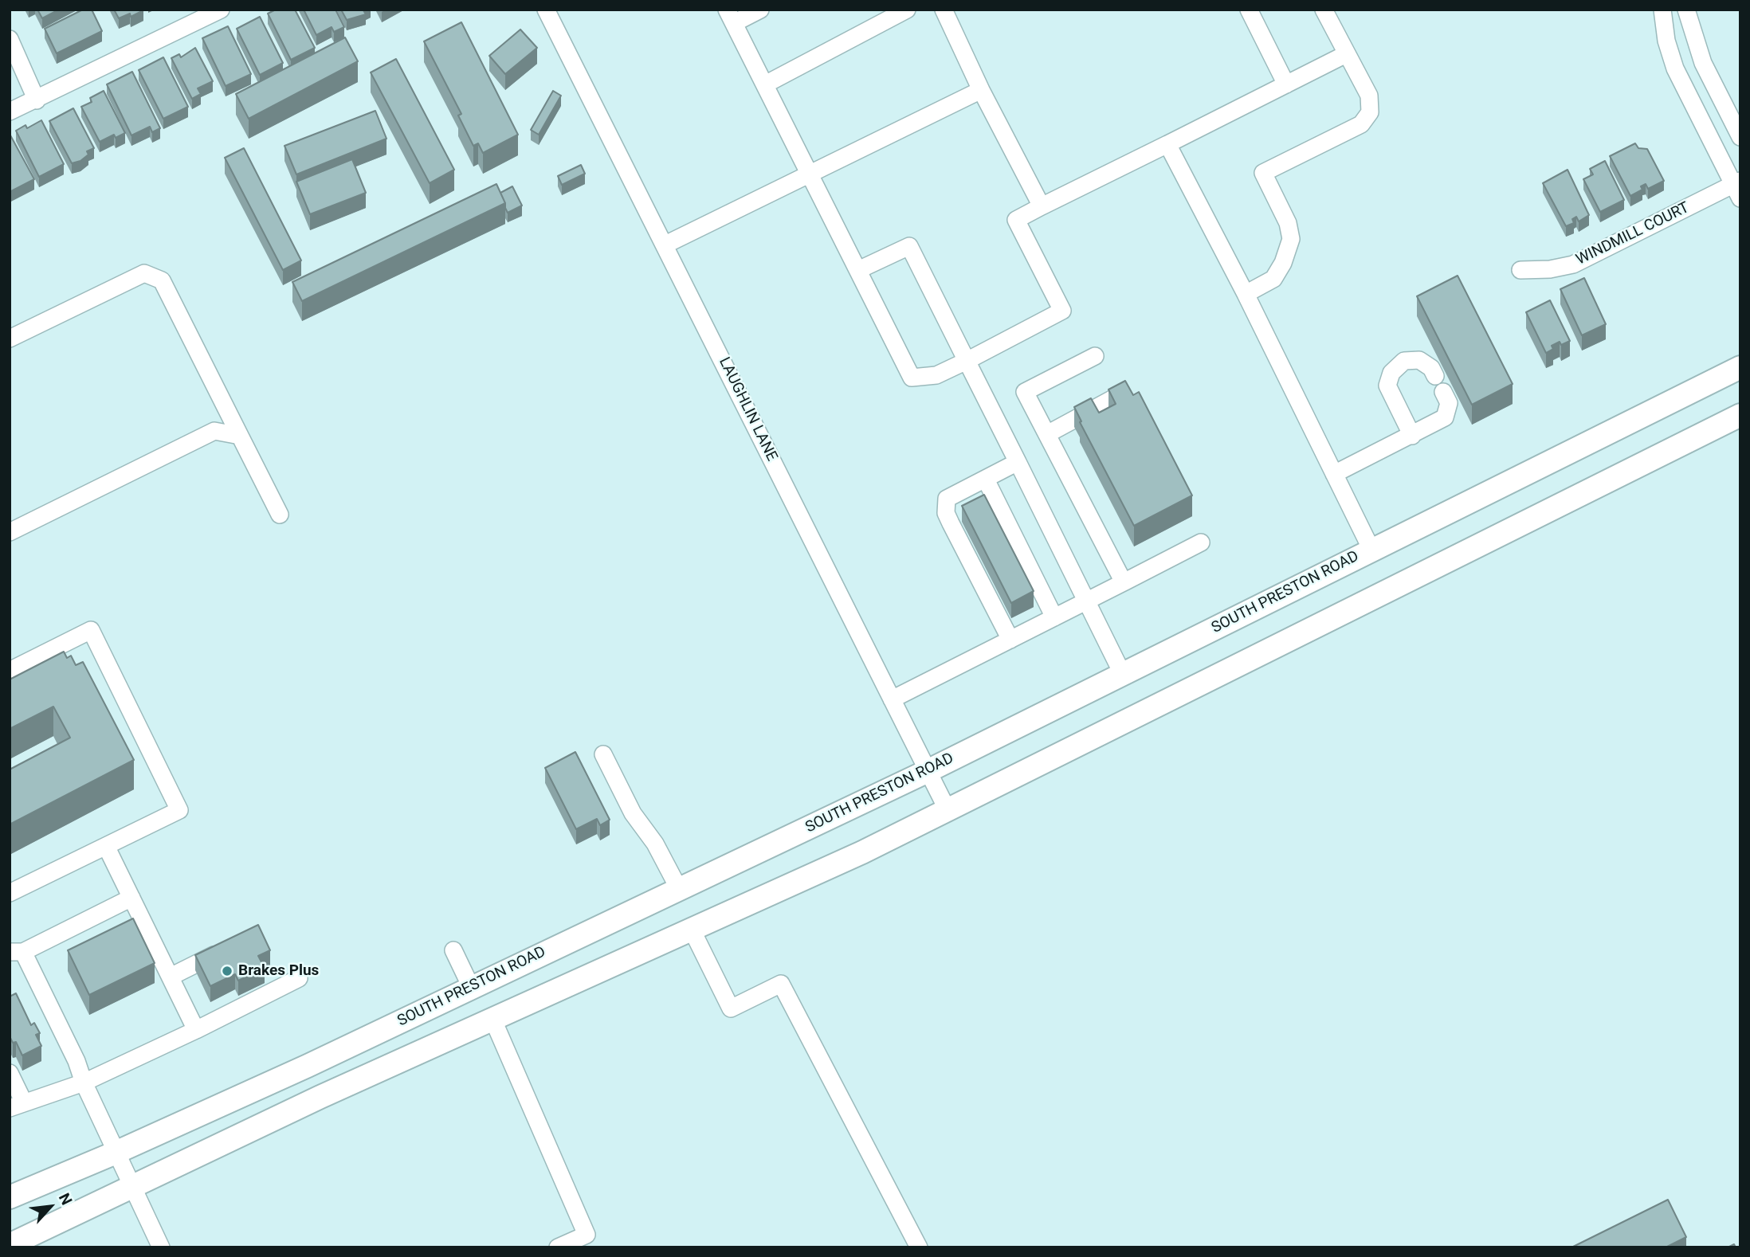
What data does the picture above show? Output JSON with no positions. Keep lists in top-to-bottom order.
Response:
{
  "streets": {
    "main road": ["SOUTH PRESTON ROAD"],
    "street": ["WINDMILL COURT", "LAUGHLIN LANE"]
  },
  "crossings": [
    ["LAUGHLIN LANE", "SOUTH PRESTON ROAD"]
  ],
  "places": ["Brakes Plus"],
  "north": "top right"
}
